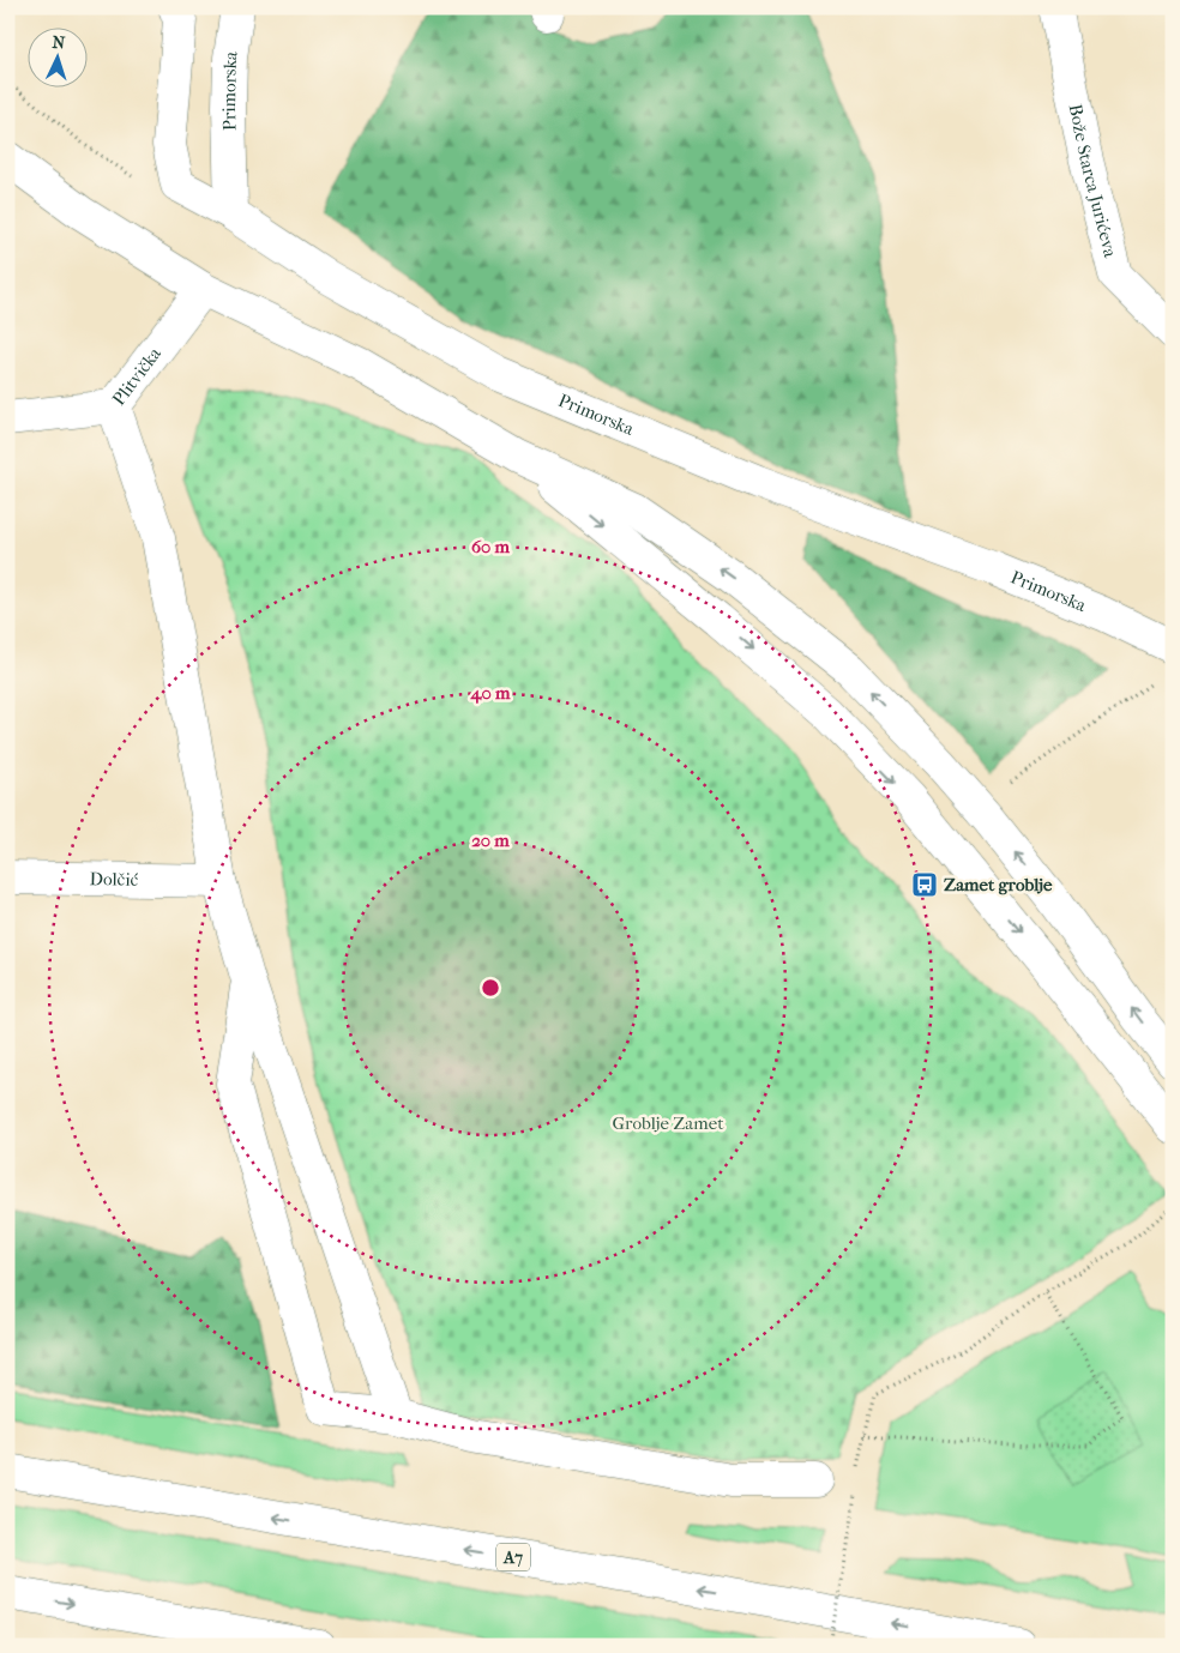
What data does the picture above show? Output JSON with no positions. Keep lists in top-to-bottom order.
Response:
{
  "streets": {
    "main road": [
      "Primorska",
      "Bože Starca Jurićeva",
      "Plitvička",
      "Dolčić",
      "A7"
    ]
  },
  "parks": ["Groblje Zamet"],
  "places": {
    "bus stop": ["Zamet groblje"]
  },
  "north": "top",
  "rings": ["60 m", "40 m", "20 m"]
}
